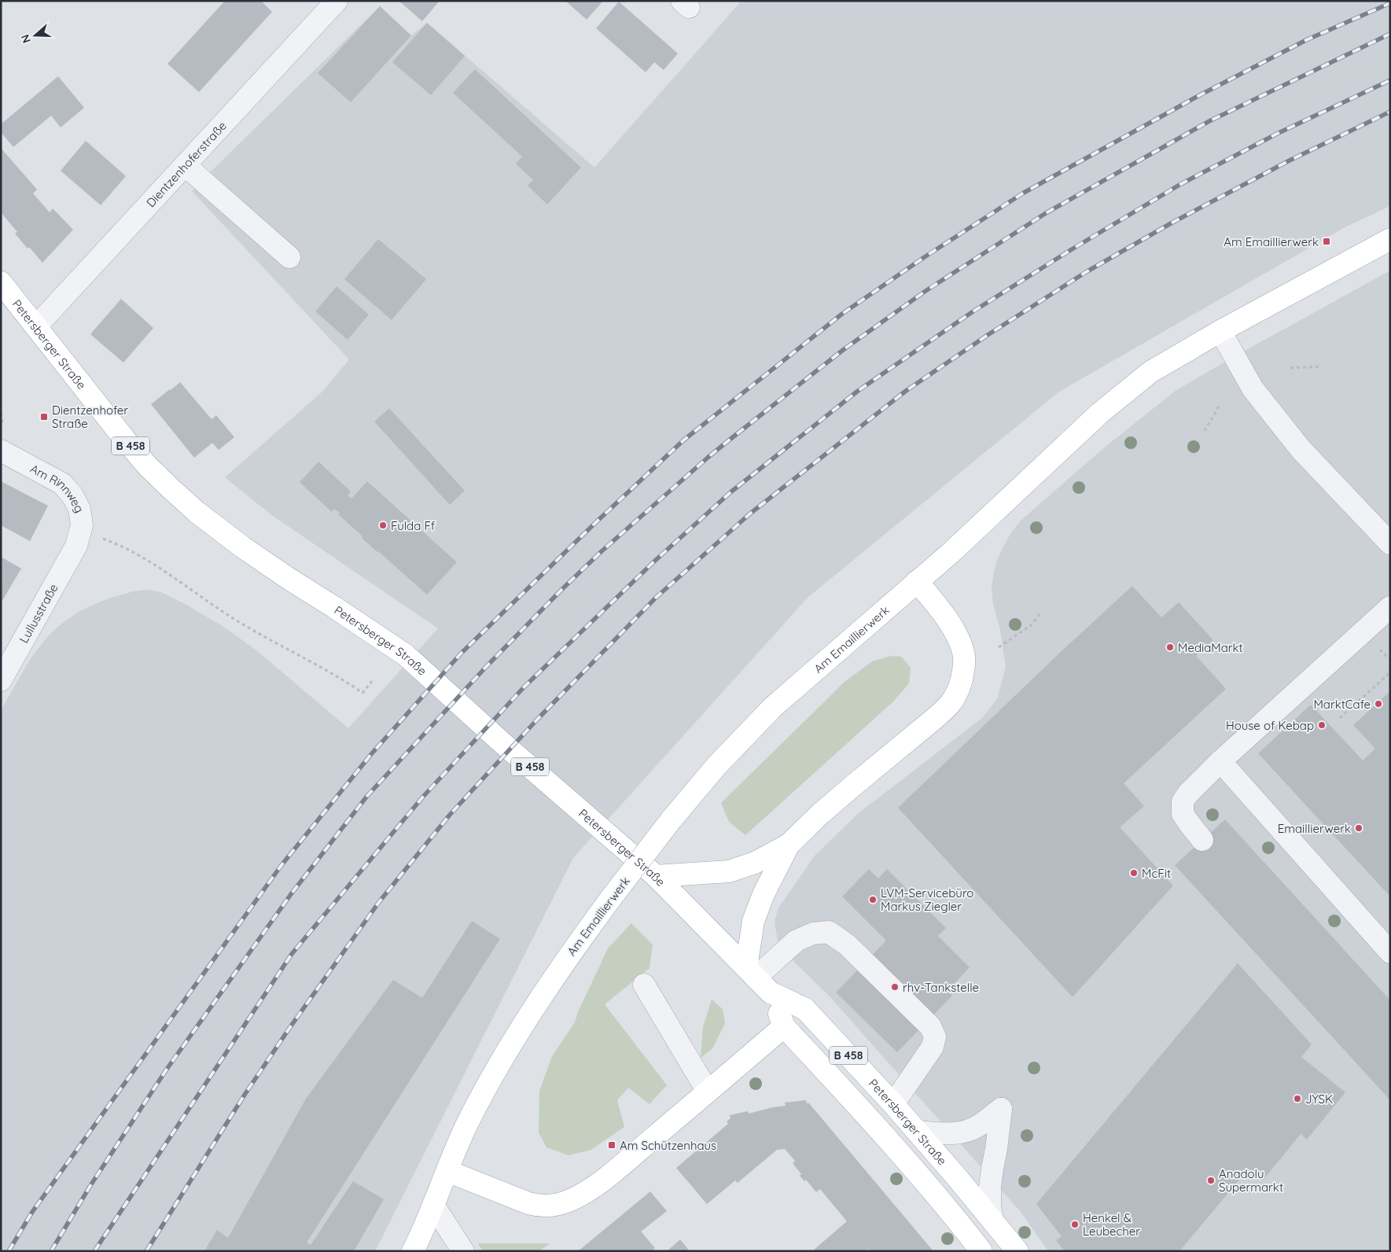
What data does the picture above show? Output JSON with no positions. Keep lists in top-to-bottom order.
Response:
{
  "streets": {
    "main road": ["Petersberger Straße", "B 458", "Am Emaillierwerk"],
    "street": ["Dientzenhoferstraße", "Am Rinnweg", "Lullusstraße"]
  },
  "crossings": [
    ["Dientzenhoferstraße", "Petersberger Straße"],
    ["Am Rinnweg", "Lullusstraße"]
  ],
  "places": {
    "transit": ["Am Emaillierwerk", "Dientzenhofer Straße", "Am Schützenhaus"],
    "other": [
      "Fulda Ff",
      "MediaMarkt",
      "MarktCafe",
      "House of Kebap",
      "Emaillierwerk",
      "McFit",
      "LVM-Servicebüro Markus Ziegler",
      "rhv-Tankstelle",
      "JYSK",
      "Anadolu Supermarkt",
      "Henkel & Leubecher"
    ]
  },
  "north": "left"
}
